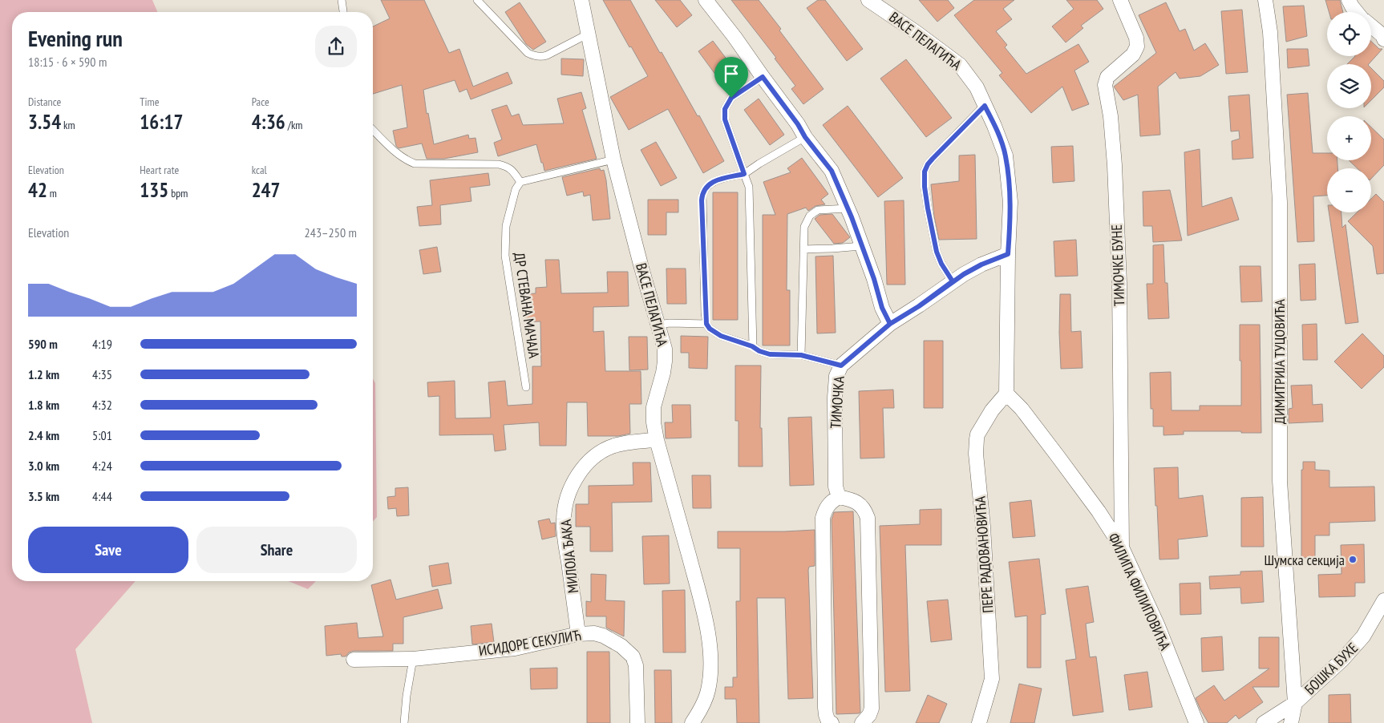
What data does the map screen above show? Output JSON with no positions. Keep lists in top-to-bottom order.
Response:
{
  "streets": {
    "street": [
      "ВАСЕ ПЕЛАГИЋА",
      "ТИМОЧКЕ БУНЕ",
      "ДИМИТРИЈА ТУЦОВИЋА",
      "ТИМОЧКА",
      "ПЕРЕ РАДОВАНОВИЋА",
      "МИЛОЈА ЂАКА",
      "ФИЛИПА ФИЛИПОВИЋА",
      "ИСИДОРЕ СЕКУЛИЋ",
      "БОШКА БУХЕ"
    ],
    "lane": ["ДР СТЕВАНА МАЧАЈА"]
  },
  "crossings": [
    ["ВАСЕ ПЕЛАГИЋА", "ТИМОЧКА"],
    ["ВАСЕ ПЕЛАГИЋА", "ПЕРЕ РАДОВАНОВИЋА"],
    ["ВАСЕ ПЕЛАГИЋА", "МИЛОЈА ЂАКА"],
    ["ВАСЕ ПЕЛАГИЋА", "ФИЛИПА ФИЛИПОВИЋА"],
    ["ТИМОЧКЕ БУНЕ", "ФИЛИПА ФИЛИПОВИЋА"],
    ["ДИМИТРИЈА ТУЦОВИЋА", "БОШКА БУХЕ"],
    ["ПЕРЕ РАДОВАНОВИЋА", "ФИЛИПА ФИЛИПОВИЋА"],
    ["МИЛОЈА ЂАКА", "ИСИДОРЕ СЕКУЛИЋ"]
  ],
  "places": ["Шумска секција"],
  "page": {
    "map_buttons": ["+", "−"],
    "heading": ["Evening run", "18:15 · 6 × 590 m"],
    "stats": [
      ["Distance", "3.54 km"],
      ["Time", "16:17"],
      ["Pace", "4:36 /km"],
      ["Elevation", "42 m"],
      ["Heart rate", "135 bpm"],
      ["kcal", "247"]
    ],
    "chart": ["Elevation", "243–250 m"],
    "list": [
      {
        "name": "590 m",
        "note": "4:19"
      },
      {
        "name": "1.2 km",
        "note": "4:35"
      },
      {
        "name": "1.8 km",
        "note": "4:32"
      },
      {
        "name": "2.4 km",
        "note": "5:01"
      },
      {
        "name": "3.0 km",
        "note": "4:24"
      },
      {
        "name": "3.5 km",
        "note": "4:44"
      }
    ],
    "buttons": ["Save", "Share"]
  }
}
